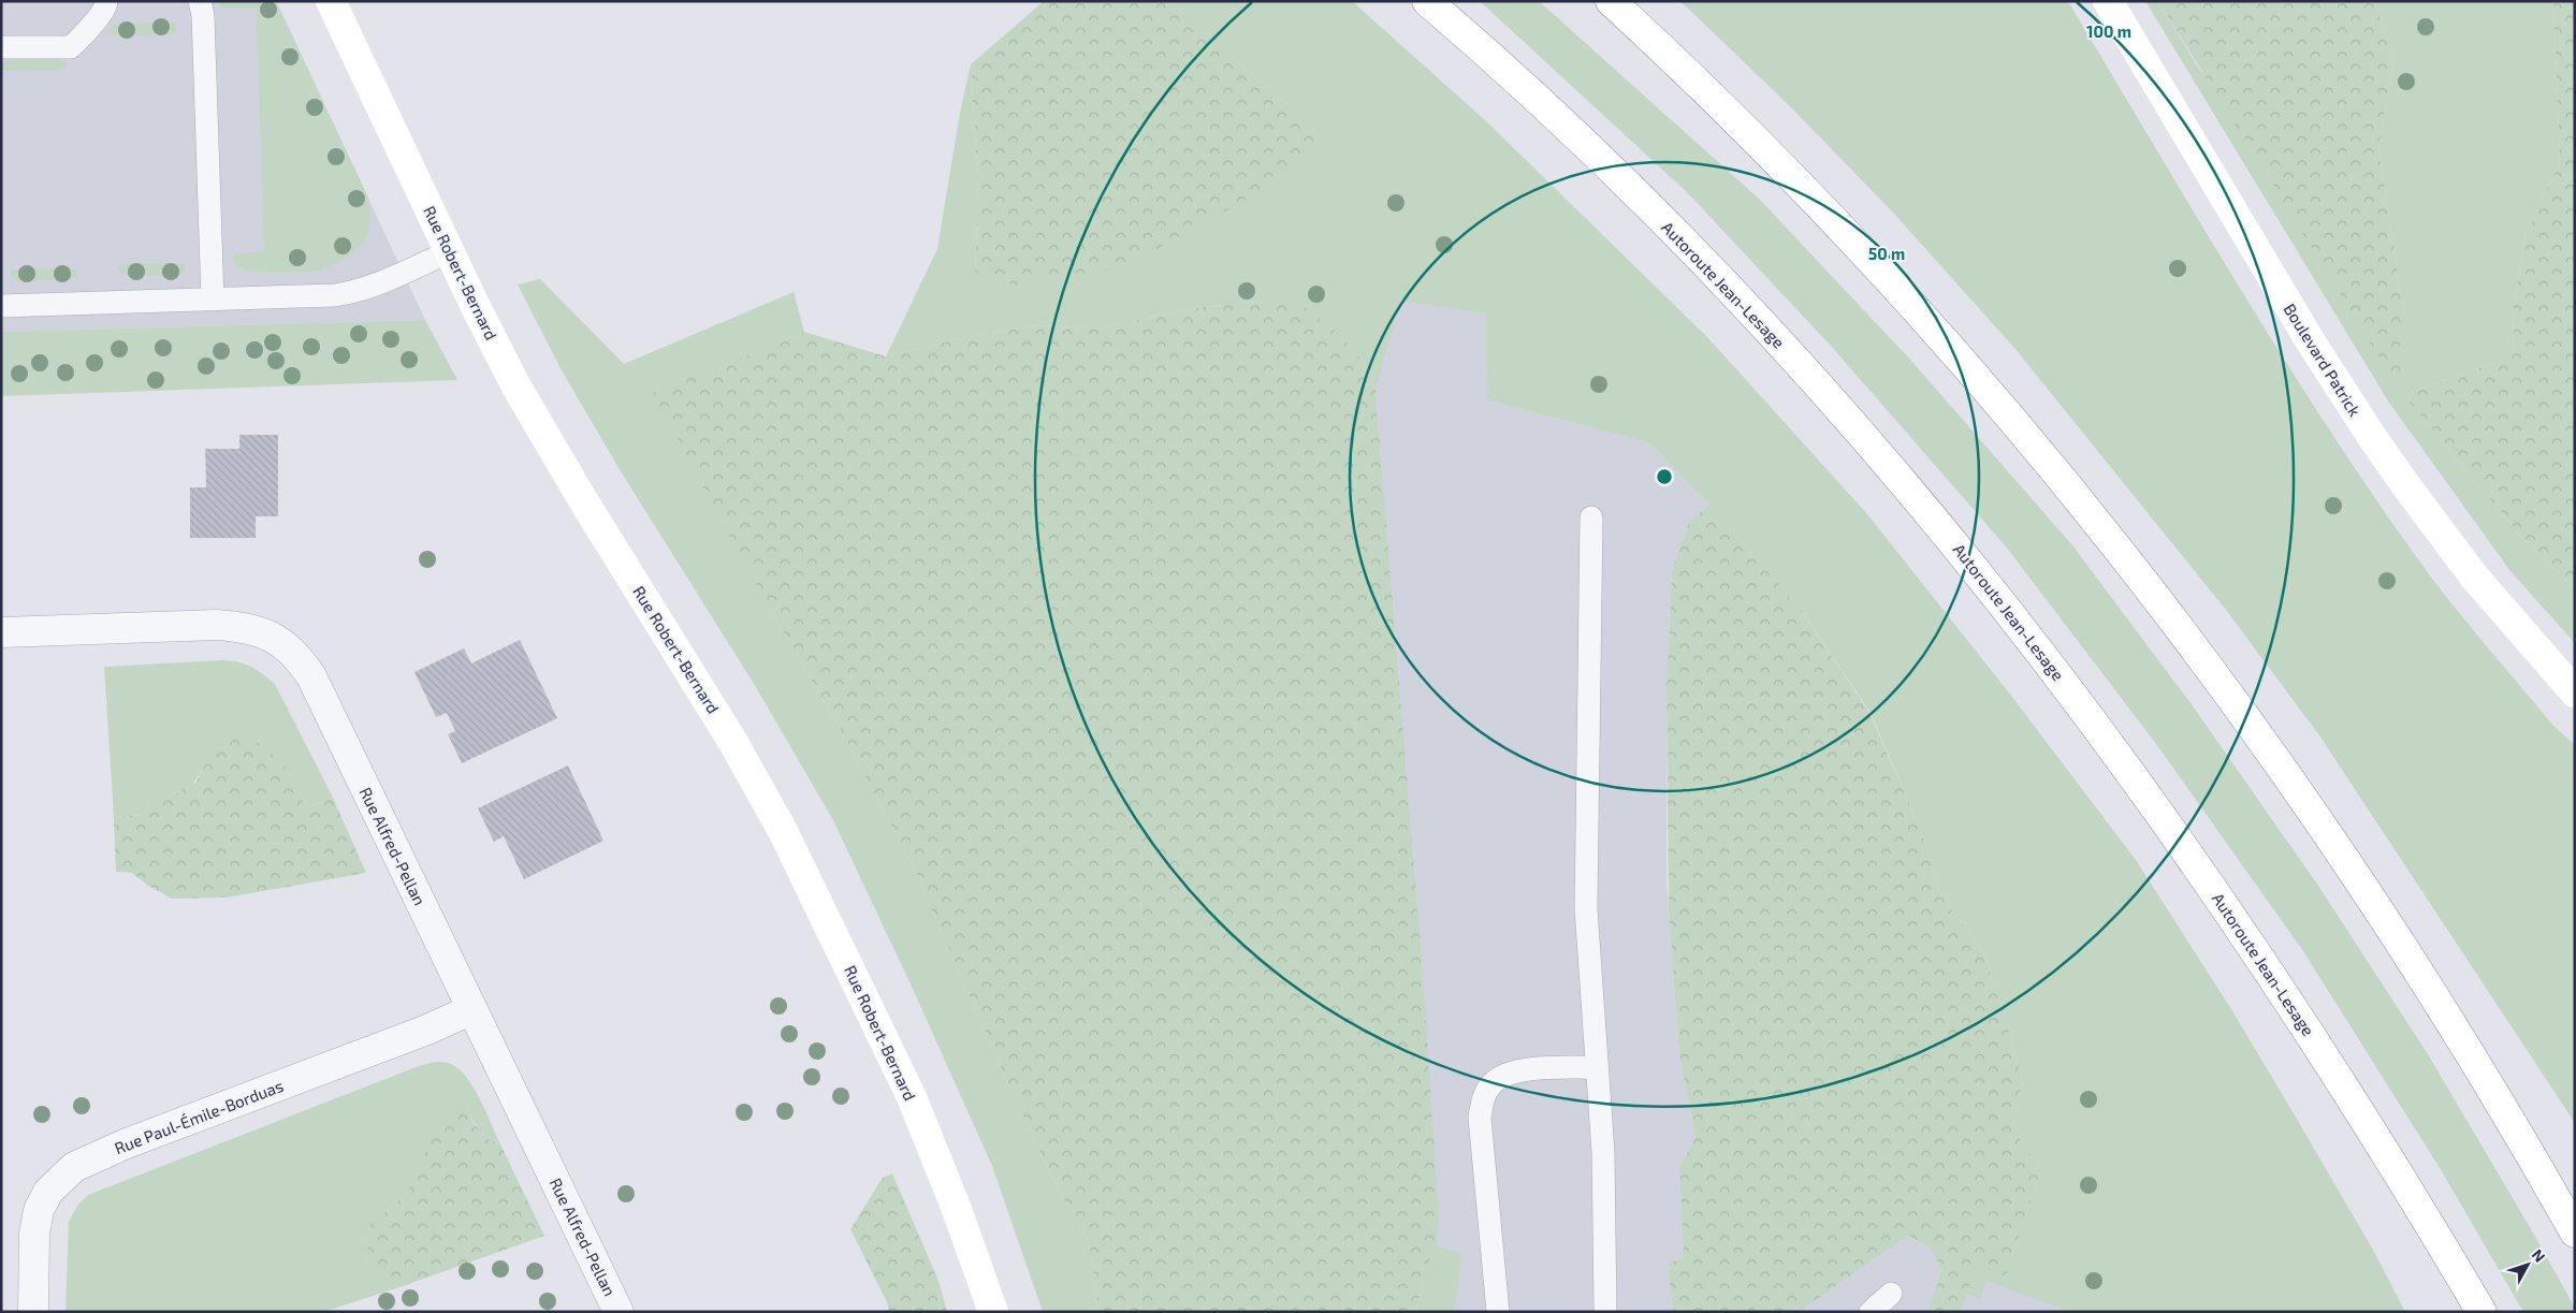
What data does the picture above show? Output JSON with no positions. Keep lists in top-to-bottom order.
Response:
{
  "streets": {
    "main road": ["Rue Robert-Bernard", "Autoroute Jean-Lesage", "Boulevard Patrick"],
    "street": ["Rue Alfred-Pellan", "Rue Paul-Émile-Borduas"]
  },
  "crossings": [
    ["Rue Alfred-Pellan", "Rue Paul-Émile-Borduas"]
  ],
  "north": "top right",
  "rings": ["100 m", "50 m"]
}
